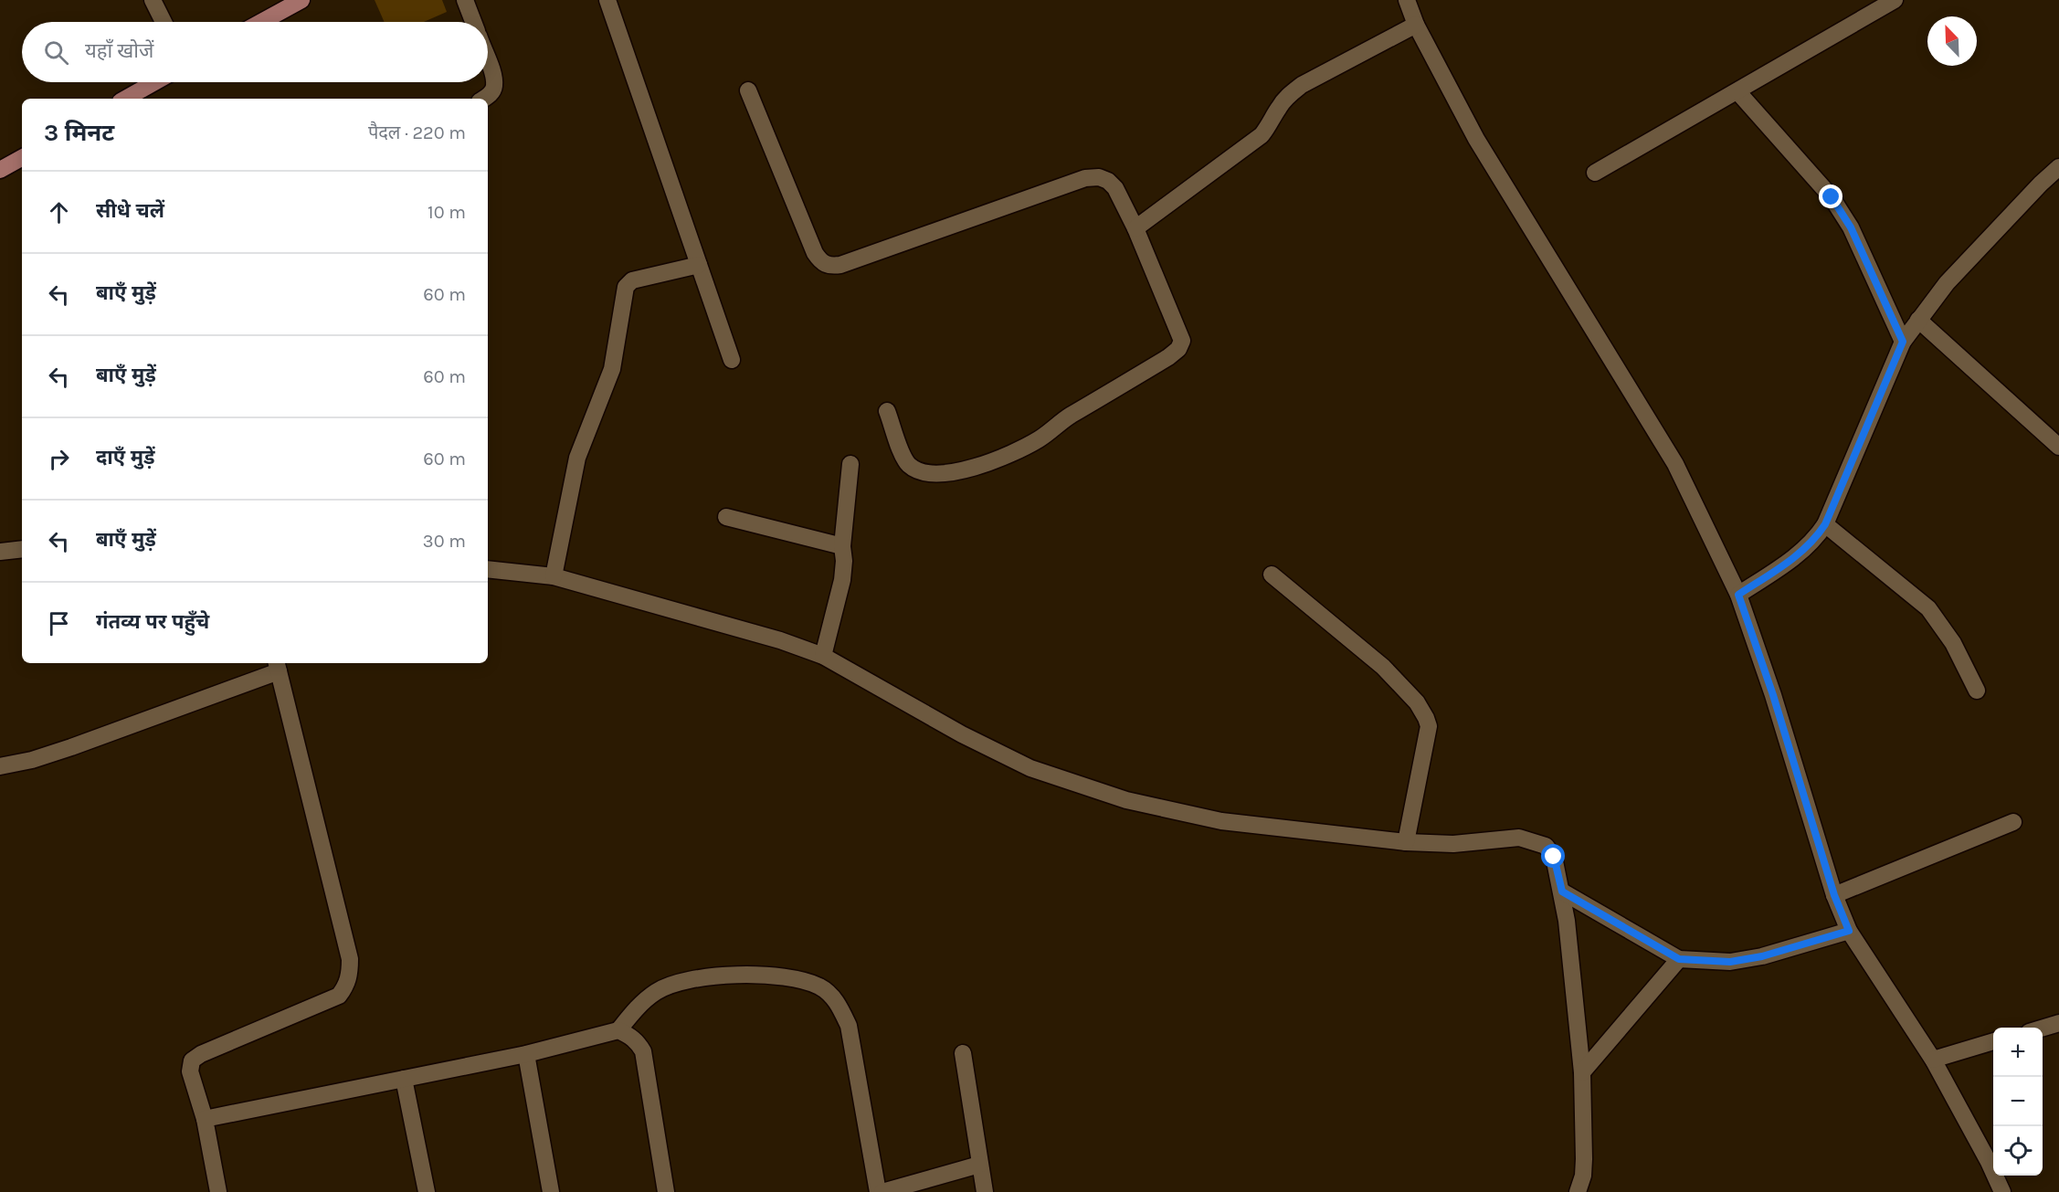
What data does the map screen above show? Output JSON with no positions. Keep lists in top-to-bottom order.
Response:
{
  "north": "top left",
  "page": {
    "search": "यहाँ खोजें",
    "heading": ["3 मिनट", "पैदल · 220 m"],
    "list": [
      ["सीधे चलें", "10 m"],
      ["बाएँ मुड़ें", "60 m"],
      ["बाएँ मुड़ें", "60 m"],
      ["दाएँ मुड़ें", "60 m"],
      ["बाएँ मुड़ें", "30 m"],
      "गंतव्य पर पहुँचे"
    ],
    "map_buttons": ["+", "−"]
  }
}
